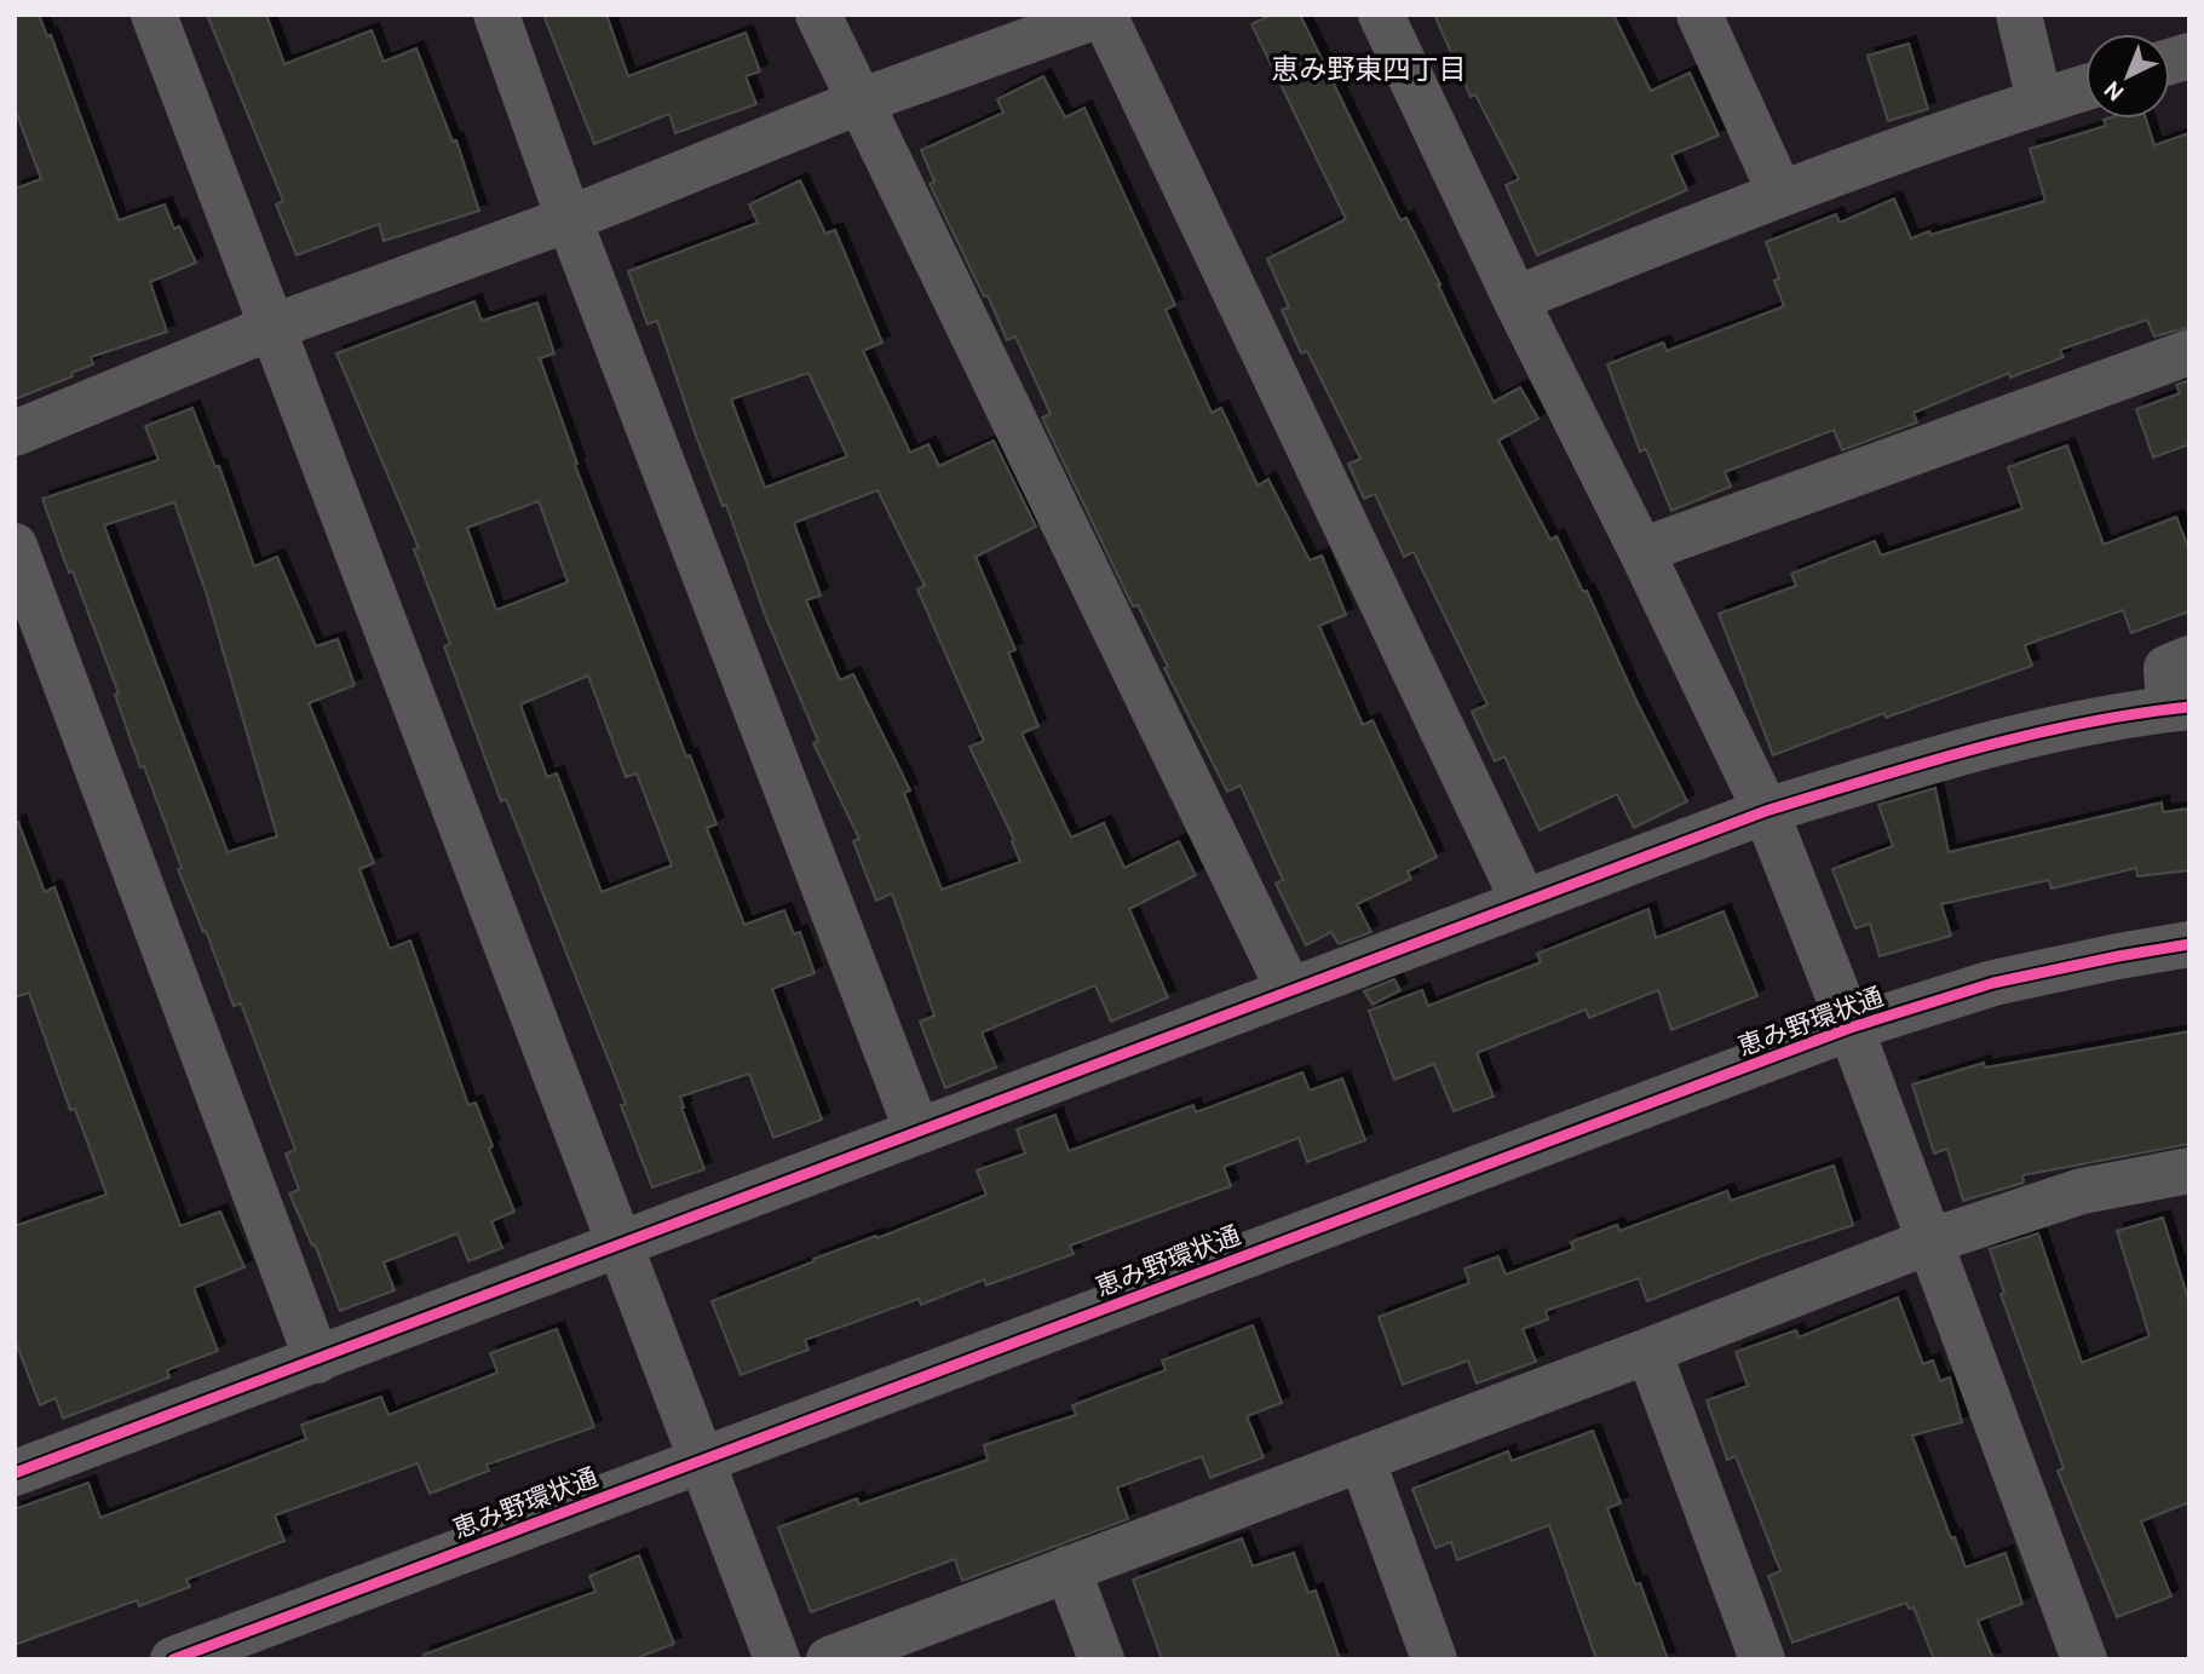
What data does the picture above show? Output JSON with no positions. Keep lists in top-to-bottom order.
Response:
{
  "streets": {
    "street": ["恵み野環状通"]
  },
  "districts": ["恵み野東四丁目"],
  "north": "bottom left"
}
